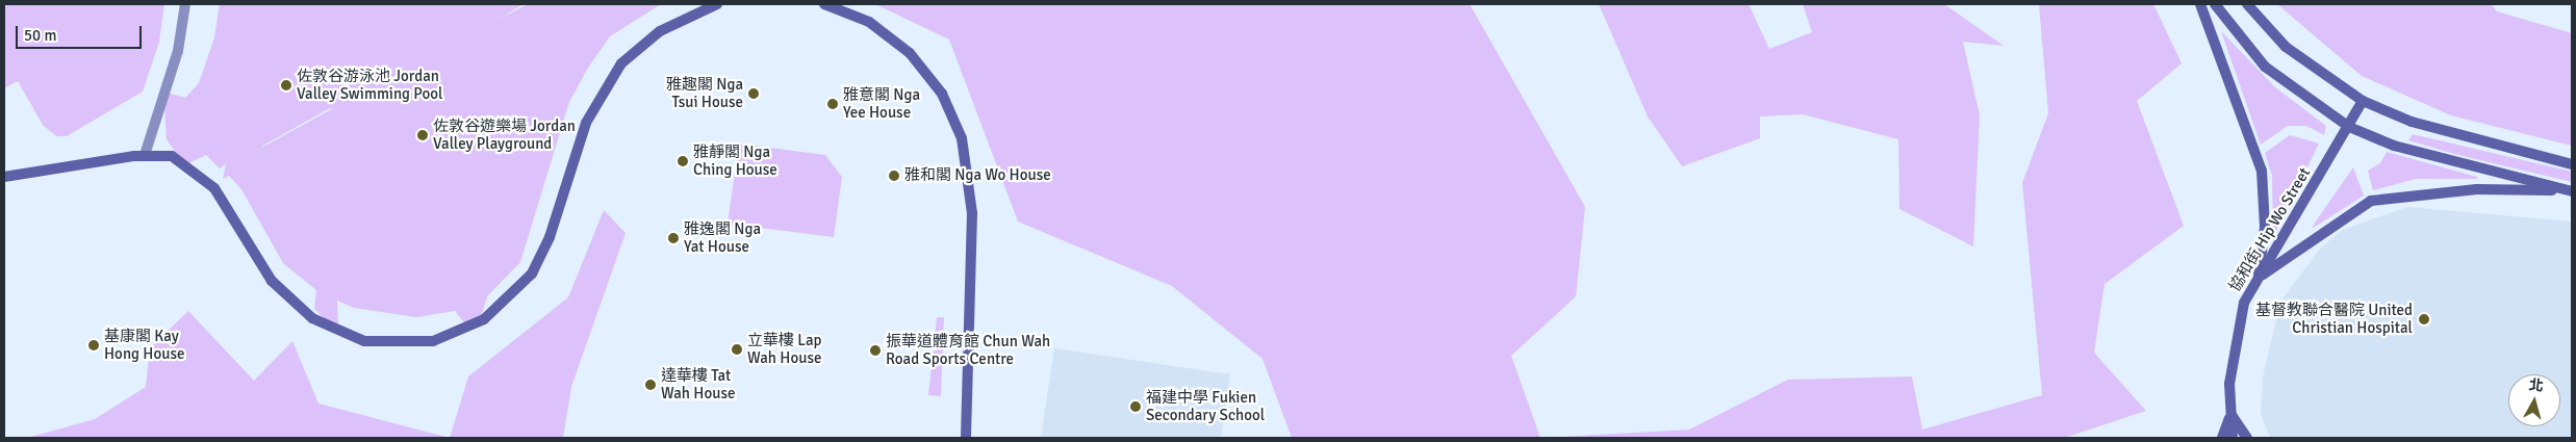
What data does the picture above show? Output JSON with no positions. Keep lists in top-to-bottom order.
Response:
{
  "streets": {
    "main road": ["協和街 Hip Wo Street"]
  },
  "places": [
    "佐敦谷游泳池 Jordan Valley Swimming Pool",
    "雅趣閣 Nga Tsui House",
    "雅意閣 Nga Yee House",
    "佐敦谷遊樂場 Jordan Valley Playground",
    "雅靜閣 Nga Ching House",
    "雅和閣 Nga Wo House",
    "雅逸閣 Nga Yat House",
    "基督教聯合醫院 United Christian Hospital",
    "基康閣 Kay Hong House",
    "立華樓 Lap Wah House",
    "振華道體育館 Chun Wah Road Sports Centre",
    "達華樓 Tat Wah House",
    "福建中學 Fukien Secondary School"
  ],
  "scale_bar": "50 m",
  "north": "top"
}
